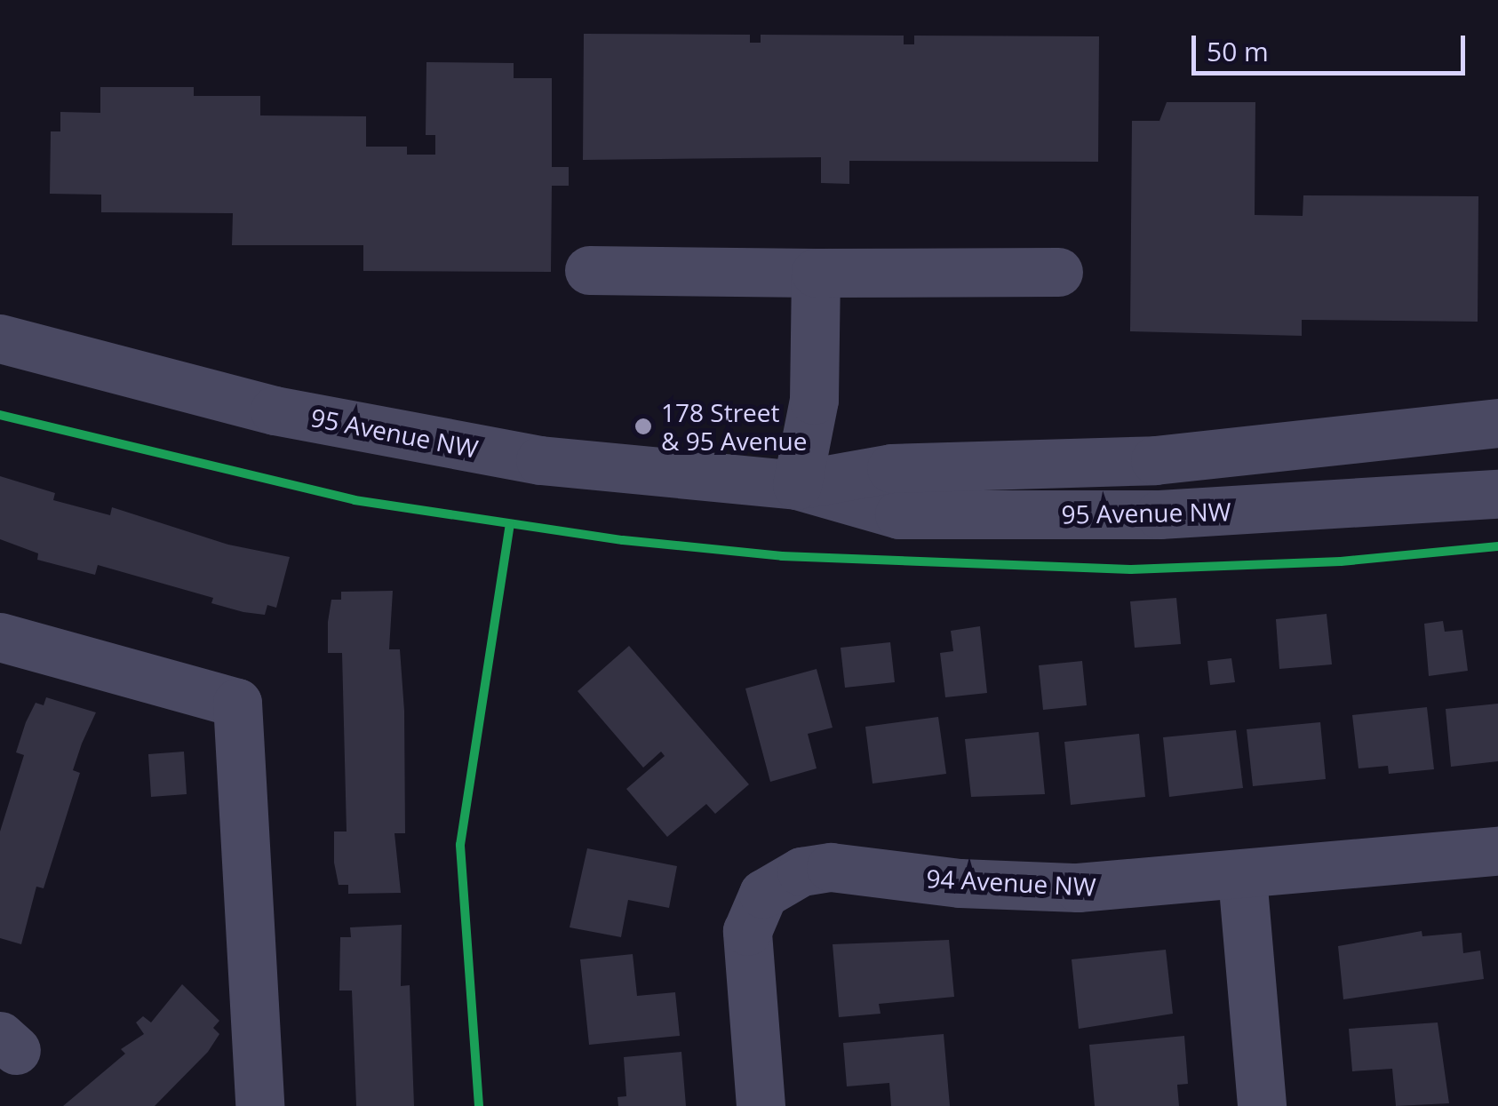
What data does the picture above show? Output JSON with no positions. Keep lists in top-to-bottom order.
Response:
{
  "streets": {
    "street": ["95 Avenue NW", "94 Avenue NW"]
  },
  "places": ["178 Street & 95 Avenue"],
  "scale_bar": "50 m"
}
